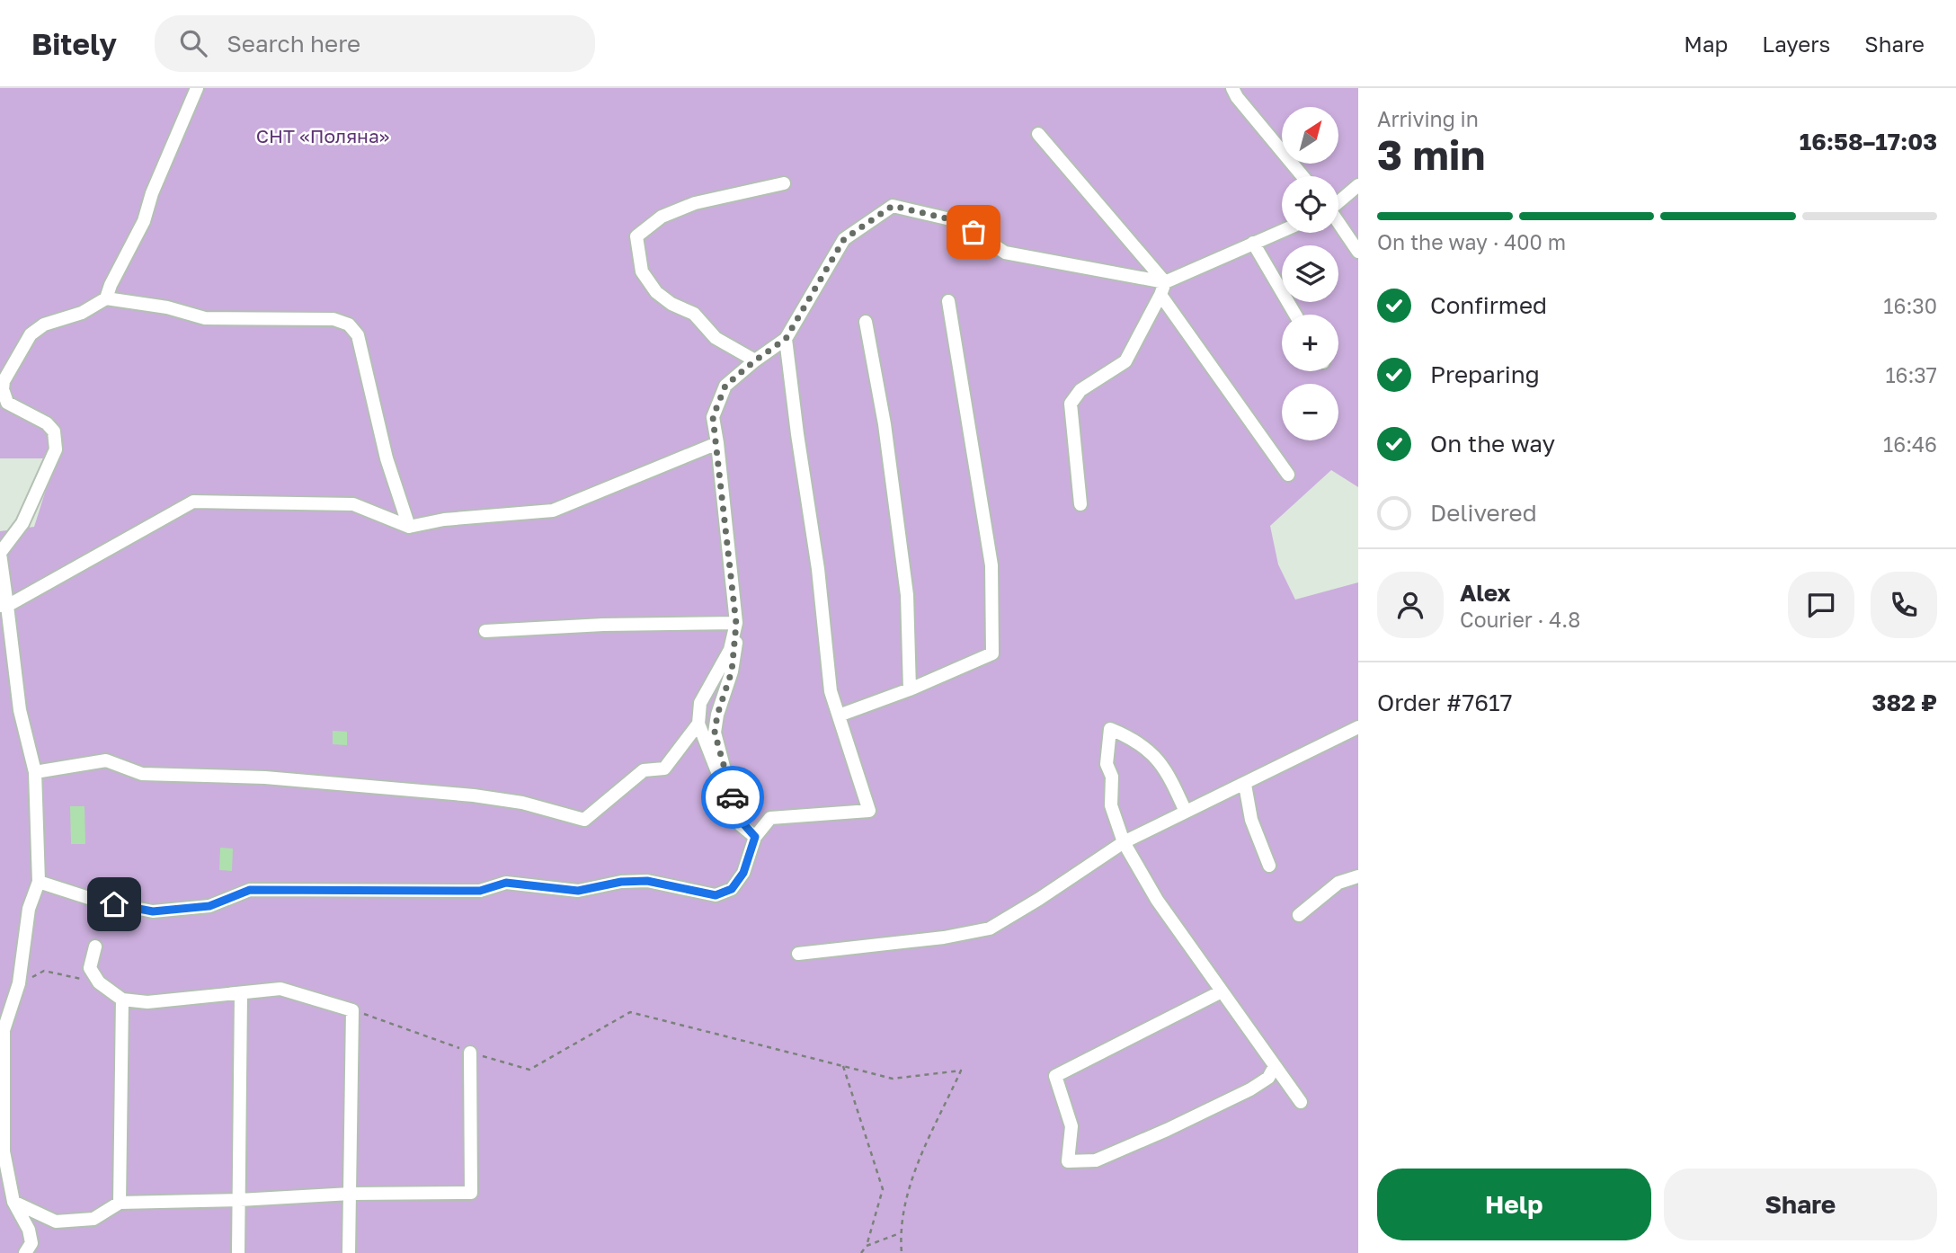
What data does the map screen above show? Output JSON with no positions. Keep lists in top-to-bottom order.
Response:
{
  "parks": ["СНТ «Поляна»"],
  "north": "top right",
  "page": {
    "header": "Bitely",
    "search": "Search here",
    "nav": ["Map", "Layers", "Share"],
    "heading": ["3 min", "Arriving in", "16:58–17:03"],
    "panel": [
      "Alex",
      "Courier · 4.8",
      "Order #7617",
      "382 ₽"
    ],
    "map_buttons": ["+", "−"],
    "bar": "On the way · 400 m",
    "list": [
      ["Confirmed", "16:30"],
      ["Preparing", "16:37"],
      ["On the way", "16:46"],
      "Delivered"
    ],
    "buttons": ["Help", "Share"]
  }
}
